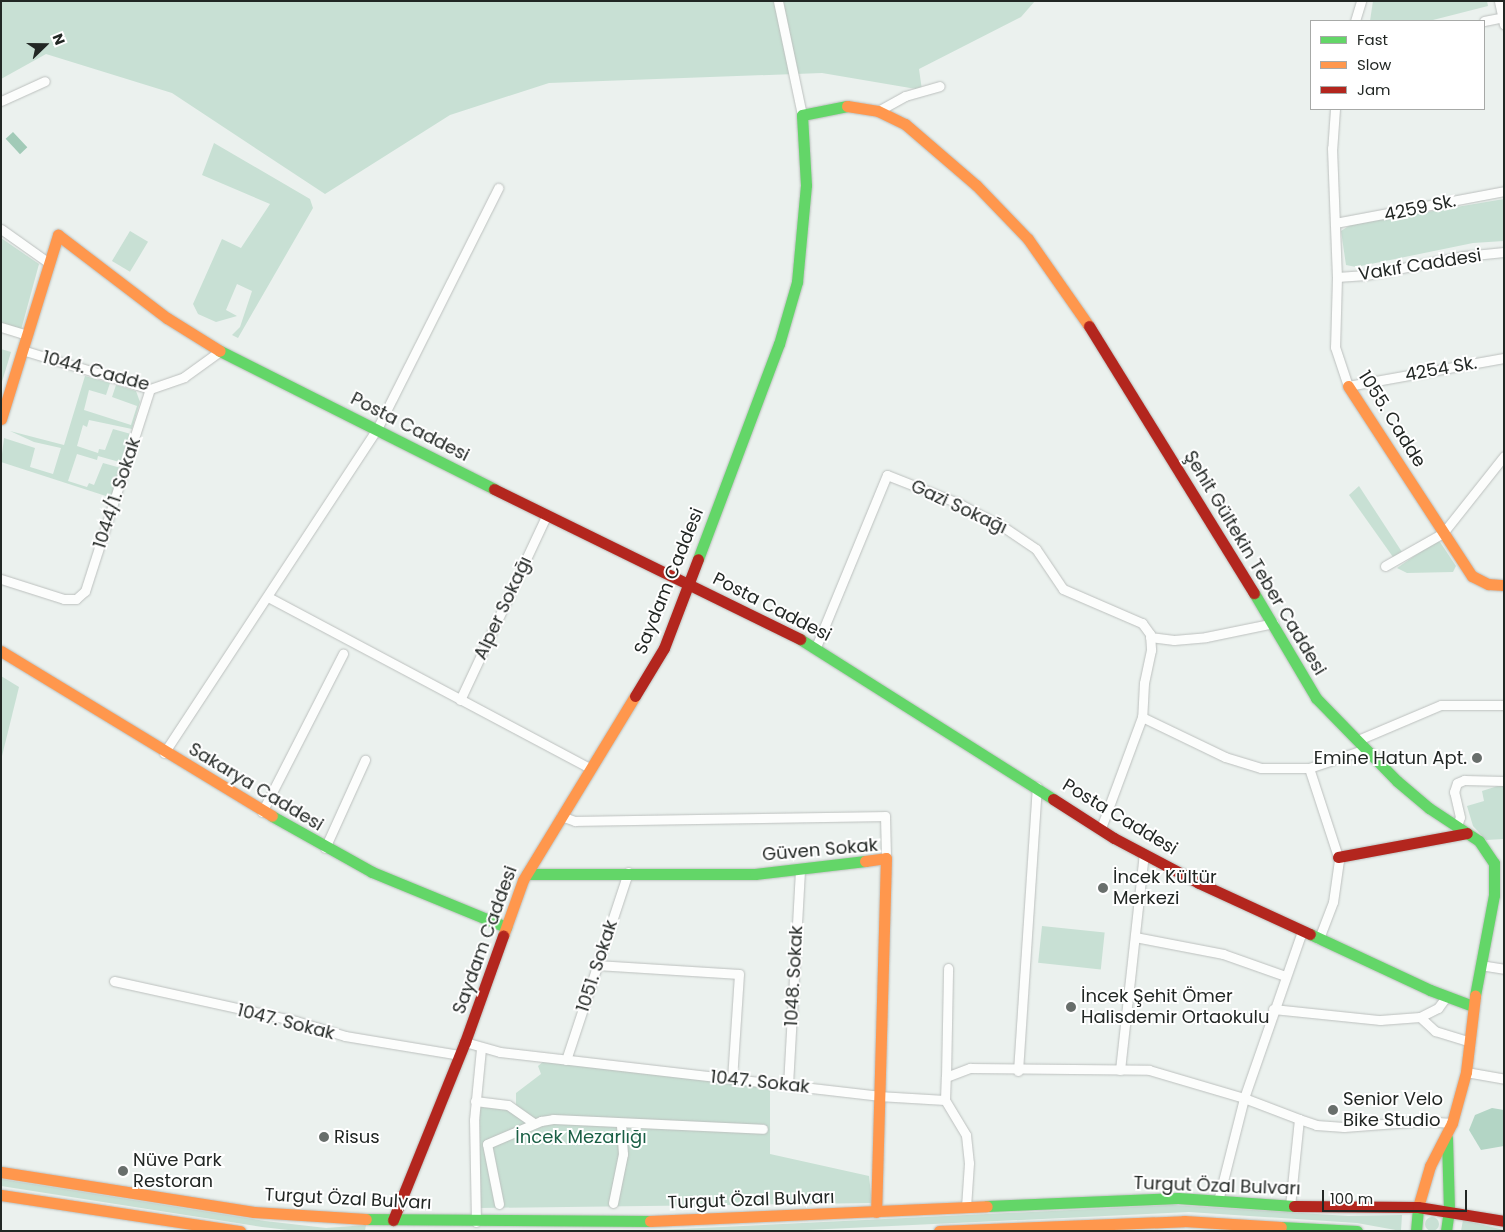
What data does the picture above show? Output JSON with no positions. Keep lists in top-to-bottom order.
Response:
{
  "streets": {
    "street": [
      "4259 Sk.",
      "Vakıf Caddesi",
      "4254 Sk.",
      "1044. Cadde",
      "1055. Cadde",
      "Posta Caddesi",
      "1044/1. Sokak",
      "Gazi Sokağı",
      "Şehit Gültekin Teber Caddesi",
      "Saydam Caddesi",
      "Alper Sokağı",
      "Sakarya Caddesi",
      "Güven Sokak",
      "1051. Sokak",
      "1048. Sokak",
      "1047. Sokak",
      "Turgut Özal Bulvarı"
    ]
  },
  "crossings": [
    ["4259 Sk.", "1055. Cadde"],
    ["Vakıf Caddesi", "1055. Cadde"],
    ["4254 Sk.", "1055. Cadde"],
    ["1044. Cadde", "Posta Caddesi"],
    ["1044. Cadde", "1044/1. Sokak"],
    ["Posta Caddesi", "Gazi Sokağı"],
    ["Posta Caddesi", "Şehit Gültekin Teber Caddesi"],
    ["Posta Caddesi", "Saydam Caddesi"],
    ["Posta Caddesi", "Alper Sokağı"],
    ["Şehit Gültekin Teber Caddesi", "Saydam Caddesi"],
    ["Saydam Caddesi", "Sakarya Caddesi"],
    ["Saydam Caddesi", "Güven Sokak"],
    ["Saydam Caddesi", "1047. Sokak"],
    ["Saydam Caddesi", "Turgut Özal Bulvarı"],
    ["Güven Sokak", "1051. Sokak"],
    ["Güven Sokak", "1048. Sokak"],
    ["Güven Sokak", "1047. Sokak"],
    ["Güven Sokak", "Turgut Özal Bulvarı"],
    ["1051. Sokak", "1047. Sokak"],
    ["1048. Sokak", "1047. Sokak"]
  ],
  "parks": ["İncek Mezarlığı"],
  "places": [
    "Emine Hatun Apt.",
    "İncek Kültür Merkezi",
    "İncek Şehit Ömer Halisdemir Ortaokulu",
    "Senior Velo Bike Studio",
    "Risus",
    "Nüve Park Restoran"
  ],
  "legend": ["Fast", "Slow", "Jam"],
  "scale_bar": "100 m",
  "north": "right"
}
